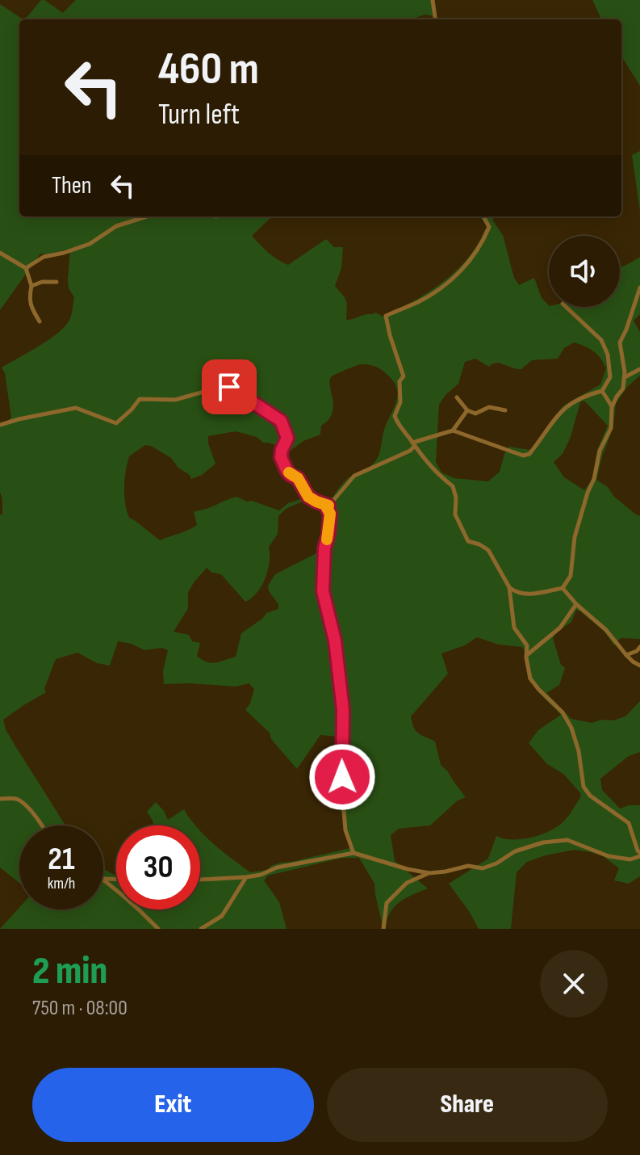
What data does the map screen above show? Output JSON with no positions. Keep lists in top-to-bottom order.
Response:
{
  "page": {
    "turn": ["460 m", "Turn left"],
    "then": "Then",
    "speed": "21 km/h",
    "limit": "30",
    "heading": ["2 min", "750 m · 08:00"],
    "buttons": ["Exit", "Share"]
  }
}
